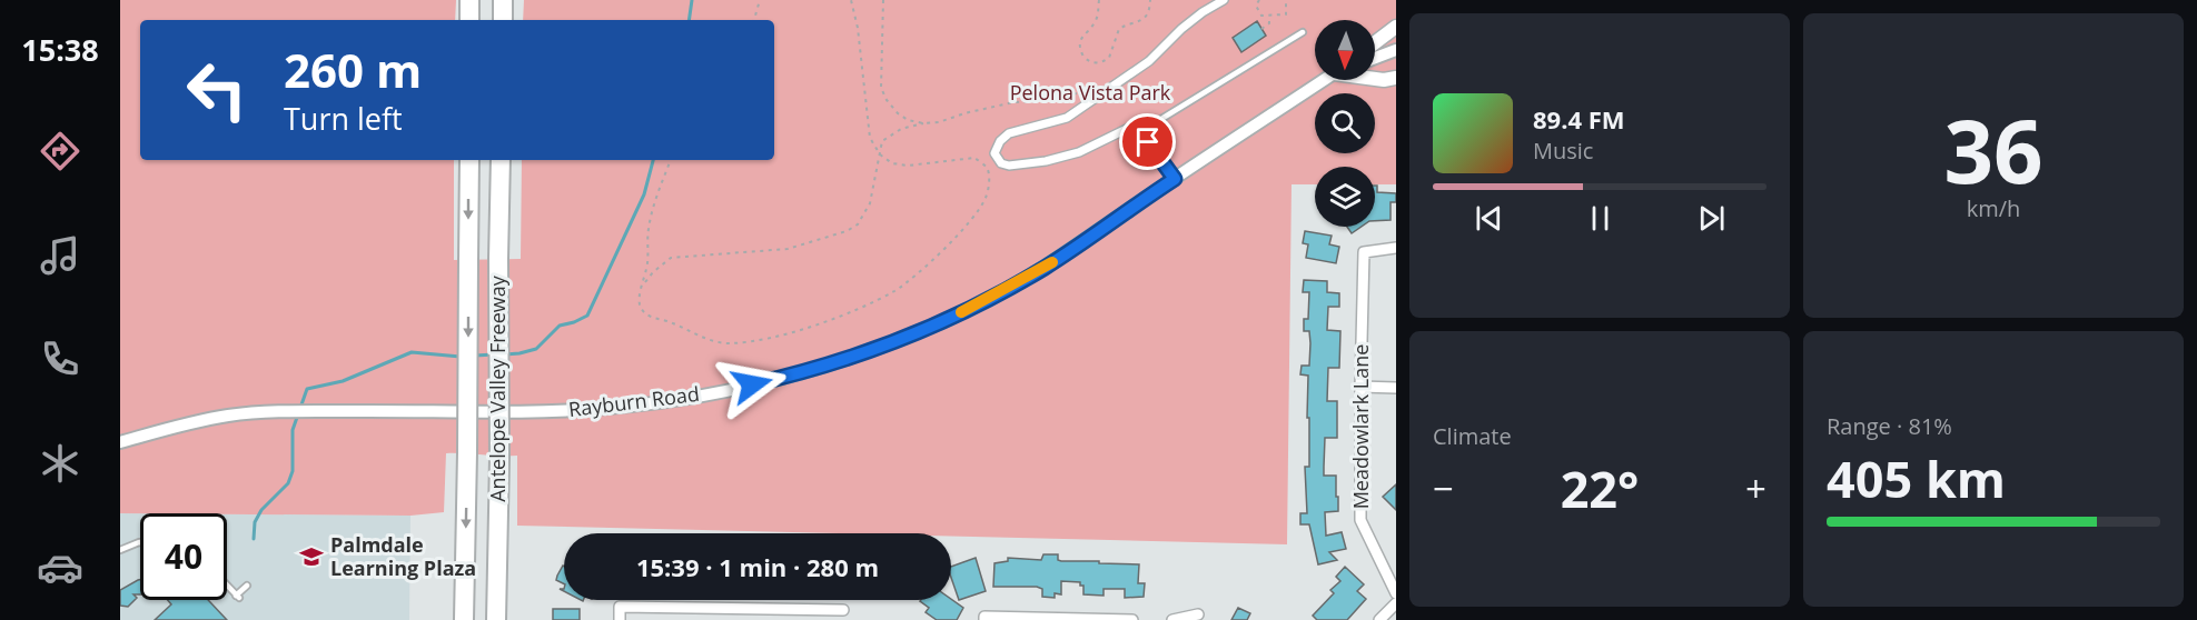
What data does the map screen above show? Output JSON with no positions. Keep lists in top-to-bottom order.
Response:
{
  "streets": {
    "highway": ["Antelope Valley Freeway"],
    "street": ["Rayburn Road", "Meadowlark Lane"]
  },
  "parks": ["Pelona Vista Park"],
  "places": {
    "school or university": ["Palmdale Learning Plaza"]
  },
  "north": "bottom",
  "page": {
    "tabs": "15:38",
    "tile": [
      ["36", "km/h"],
      "Climate",
      ["Range · 81%", "405 km"]
    ],
    "turn": ["260 m", "Turn left"],
    "song": ["89.4 FM", "Music"],
    "heat": ["−", "22°", "+"],
    "limit": "40",
    "trip": "15:39 · 1 min · 280 m"
  }
}
